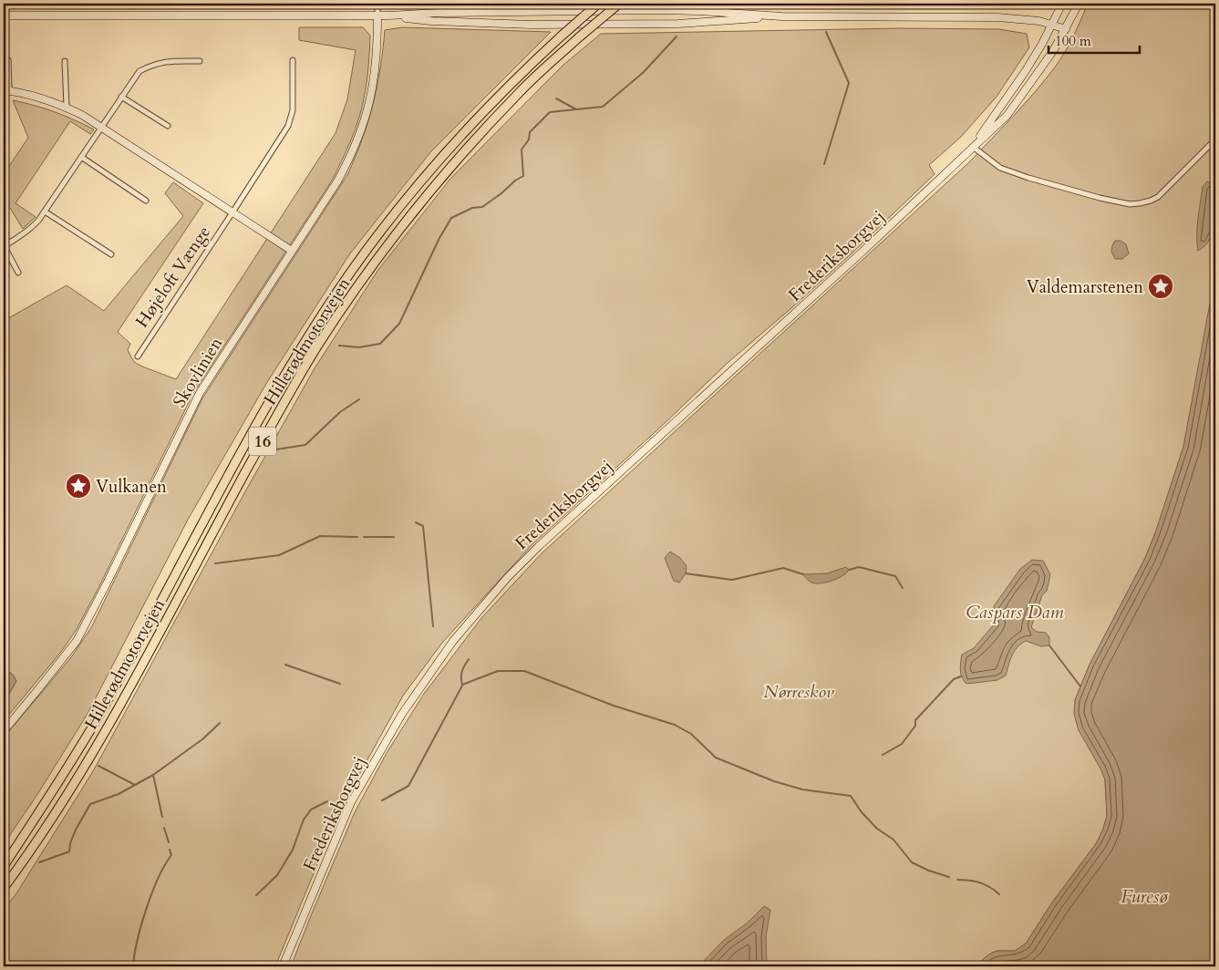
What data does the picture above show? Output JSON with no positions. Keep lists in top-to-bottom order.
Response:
{
  "streets": {
    "highway": ["Hillerødmotorvejen", "16"],
    "street": ["Frederiksborgvej", "Højeloft Vænge", "Skovlinien"]
  },
  "water": ["Caspars Dam", "Furesø"],
  "parks": ["Nørreskov"],
  "places": {
    "place": ["Valdemarstenen", "Vulkanen"]
  },
  "scale_bar": "100 m"
}
